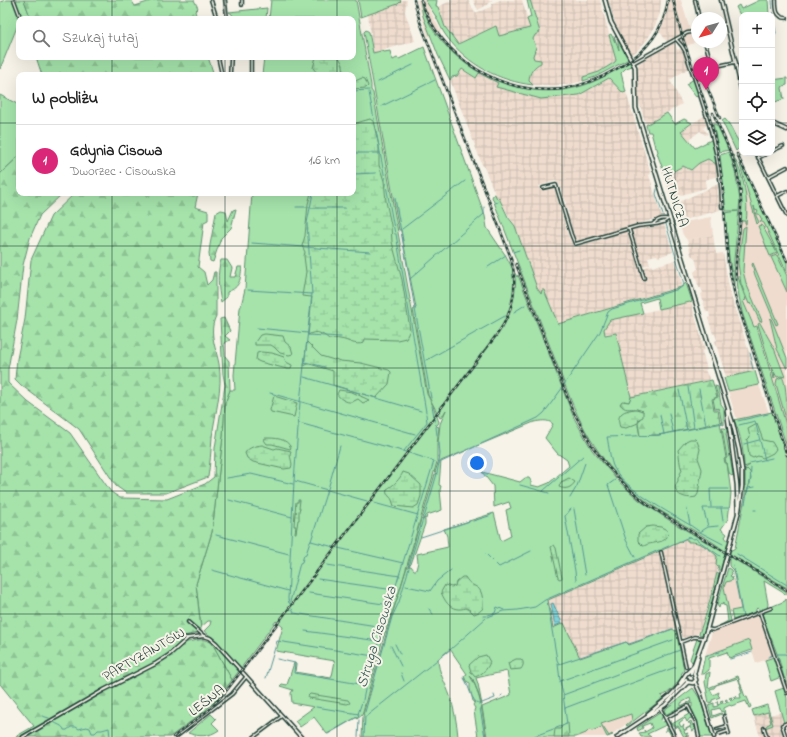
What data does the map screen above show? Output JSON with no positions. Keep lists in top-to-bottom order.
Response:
{
  "streets": {
    "main road": ["HUTNICZA"],
    "street": ["PARTYZANTÓW", "LEŚNA"]
  },
  "crossings": [
    ["PARTYZANTÓW", "LEŚNA"]
  ],
  "water": ["Struga Cisowska"],
  "north": "bottom left",
  "page": {
    "map_buttons": ["+", "−"],
    "search": "Szukaj tutaj",
    "pins": "1",
    "heading": "W pobliżu",
    "list": [
      {
        "mark": "1",
        "name": "Gdynia Cisowa",
        "note": "Dworzec · Cisowska",
        "value": "1.6 km"
      }
    ]
  }
}
